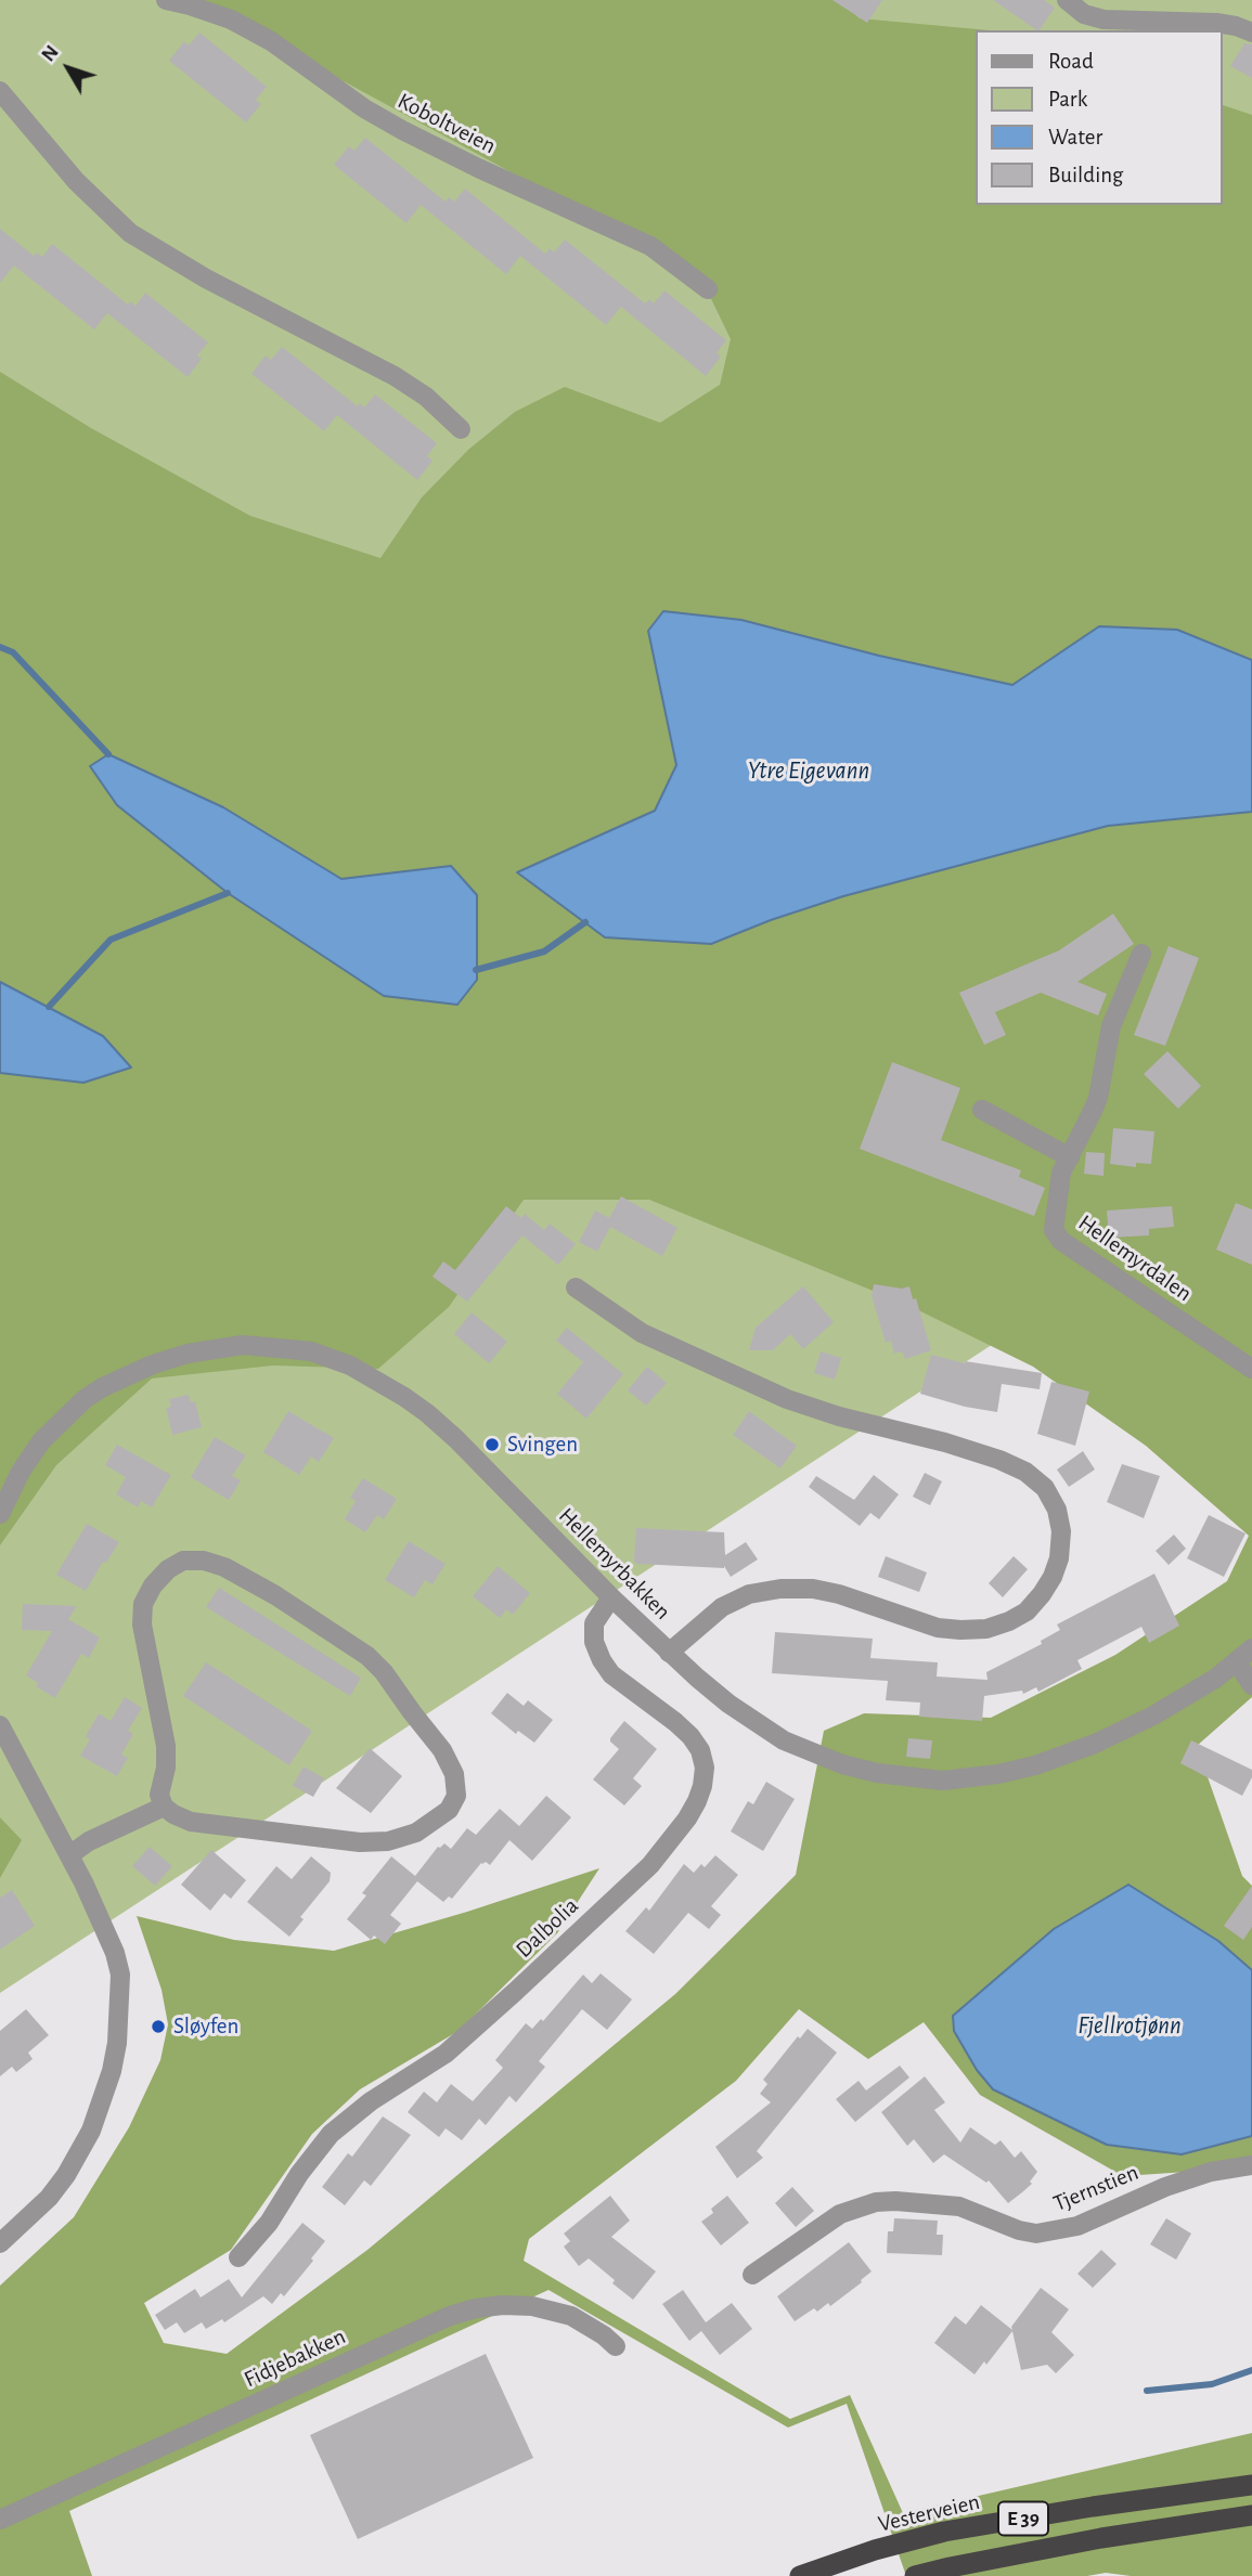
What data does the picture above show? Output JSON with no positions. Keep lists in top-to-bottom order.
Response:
{
  "streets": {
    "highway": ["Vesterveien", "E 39"],
    "street": [
      "Koboltveien",
      "Hellemyrdalen",
      "Hellemyrbakken",
      "Dalbolia",
      "Tjernstien",
      "Fidjebakken"
    ]
  },
  "crossings": [
    ["Hellemyrbakken", "Dalbolia"]
  ],
  "water": ["Ytre Eigevann", "Fjellrotjønn"],
  "places": ["Svingen", "Sløyfen"],
  "legend": [
    "Road",
    "Park",
    "Water",
    "Building"
  ],
  "north": "top left"
}
